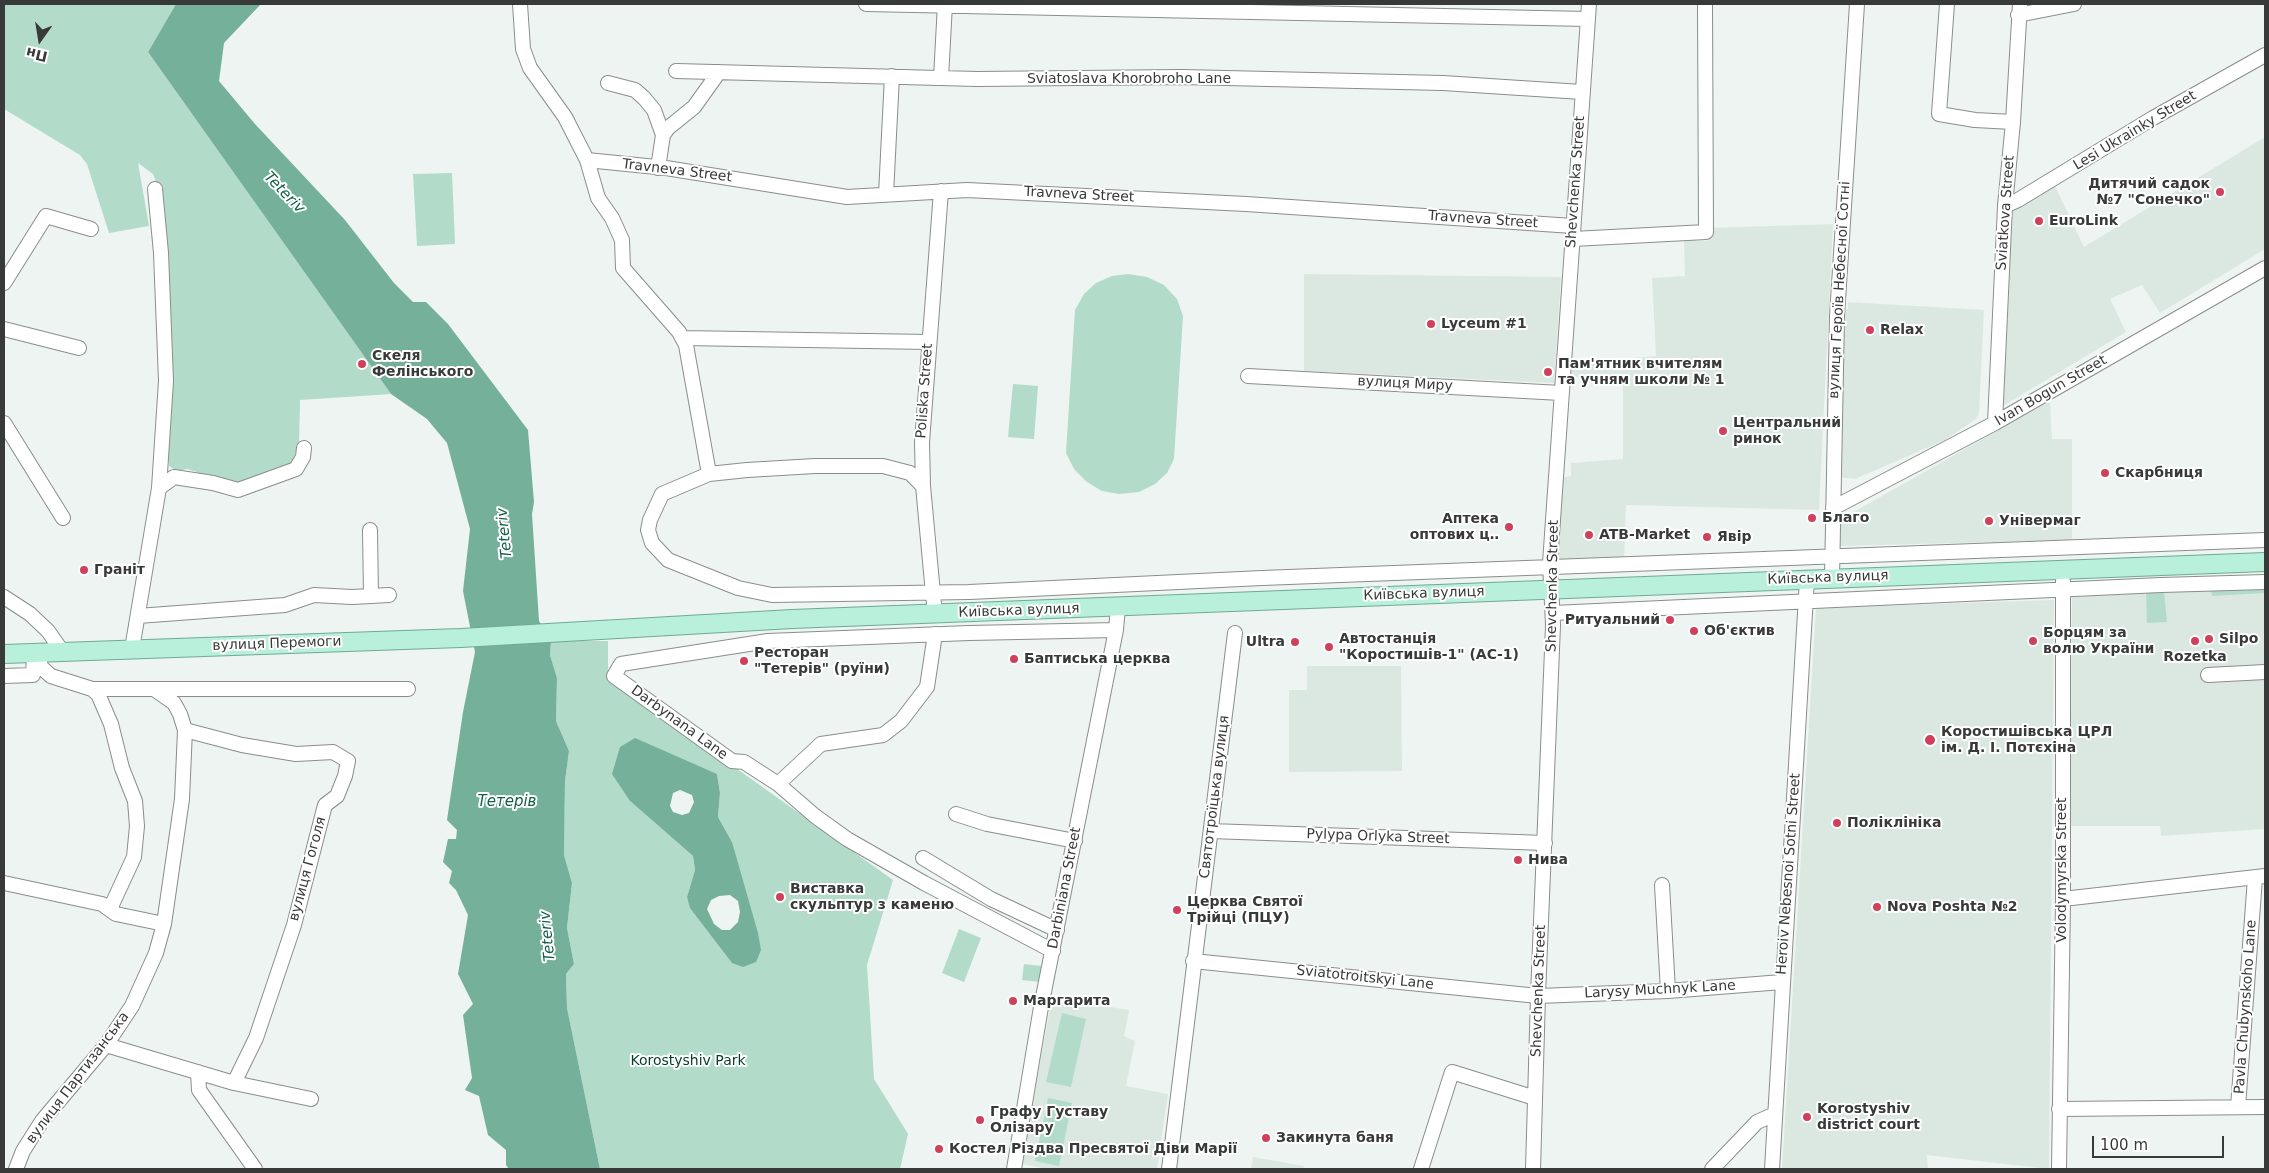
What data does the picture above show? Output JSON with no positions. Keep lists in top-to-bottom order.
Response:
{
  "streets": {
    "main road": ["Київська вулиця", "вулиця Перемоги"],
    "street": [
      "Sviatoslava Khorobroho Lane",
      "Lesi Ukrainky Street",
      "Travneva Street",
      "Shevchenka Street",
      "Sviatkova Street",
      "вулиця Героїв Небесної Сотні",
      "вулиця Миру",
      "Poliska Street",
      "Ivan Bogun Street",
      "Darbynana Lane",
      "Святотроїцька вулиця",
      "Pylypa Orlyka Street",
      "вулиця Гоголя",
      "Volodymyrska Street",
      "Heroiv Nebesnoi Sotni Street",
      "Darbiniana Street",
      "Sviatotroitskyi Lane",
      "Larysy Muchnyk Lane",
      "Pavla Chubynskoho Lane",
      "вулиця Партизанська"
    ]
  },
  "crossings": [
    ["Sviatoslava Khorobroho Lane", "Shevchenka Street"],
    ["Lesi Ukrainky Street", "Sviatkova Street"],
    ["Travneva Street", "Shevchenka Street"],
    ["Travneva Street", "Poliska Street"],
    ["Shevchenka Street", "вулиця Миру"],
    ["Shevchenka Street", "Київська вулиця"],
    ["Shevchenka Street", "Pylypa Orlyka Street"],
    ["Shevchenka Street", "Sviatotroitskyi Lane"],
    ["Shevchenka Street", "Larysy Muchnyk Lane"],
    ["Sviatkova Street", "Ivan Bogun Street"],
    ["вулиця Героїв Небесної Сотні", "Ivan Bogun Street"],
    ["вулиця Героїв Небесної Сотні", "Київська вулиця"],
    ["Poliska Street", "Київська вулиця"],
    ["Київська вулиця", "вулиця Перемоги"],
    ["Київська вулиця", "Darbynana Lane"],
    ["Київська вулиця", "Volodymyrska Street"],
    ["Київська вулиця", "Heroiv Nebesnoi Sotni Street"],
    ["Київська вулиця", "Darbiniana Street"],
    ["Darbynana Lane", "Darbiniana Street"],
    ["Святотроїцька вулиця", "Pylypa Orlyka Street"],
    ["Святотроїцька вулиця", "Sviatotroitskyi Lane"],
    ["вулиця Гоголя", "вулиця Партизанська"],
    ["Heroiv Nebesnoi Sotni Street", "Larysy Muchnyk Lane"],
    ["Sviatotroitskyi Lane", "Larysy Muchnyk Lane"]
  ],
  "water": ["Teteriv", "Тетерів"],
  "parks": ["Korostyshiv Park"],
  "places": [
    "Дитячий садок №7 \"Сонечко\"",
    "EuroLink",
    "Lyceum #1",
    "Relax",
    "Скеля Фелінського",
    "Пам'ятник вчителям та учням школи № 1",
    "Центральний ринок",
    "Скарбниця",
    "Благо",
    "Універмаг",
    "Аптека оптових ц‥",
    "ATB-Market",
    "Явір",
    "Граніт",
    "Ритуальний",
    "Об'єктив",
    "Silpo",
    "Борцям за волю України",
    "Rozetka",
    "Ultra",
    "Автостанція \"Коростишів-1\" (АС-1)",
    "Баптиська церква",
    "Ресторан \"Тетерів\" (руїни)",
    "Коростишівська ЦРЛ ім. Д. І. Потєхіна",
    "Поліклініка",
    "Нива",
    "Виставка скульптур з каменю",
    "Nova Poshta №2",
    "Церква Святої Трійці (ПЦУ)",
    "Маргарита",
    "Korostyshiv district court",
    "Графу Густаву Олізару",
    "Закинута баня",
    "Костел Різдва Пресвятої Діви Марії"
  ],
  "scale_bar": "100 m",
  "north": "bottom"
}
